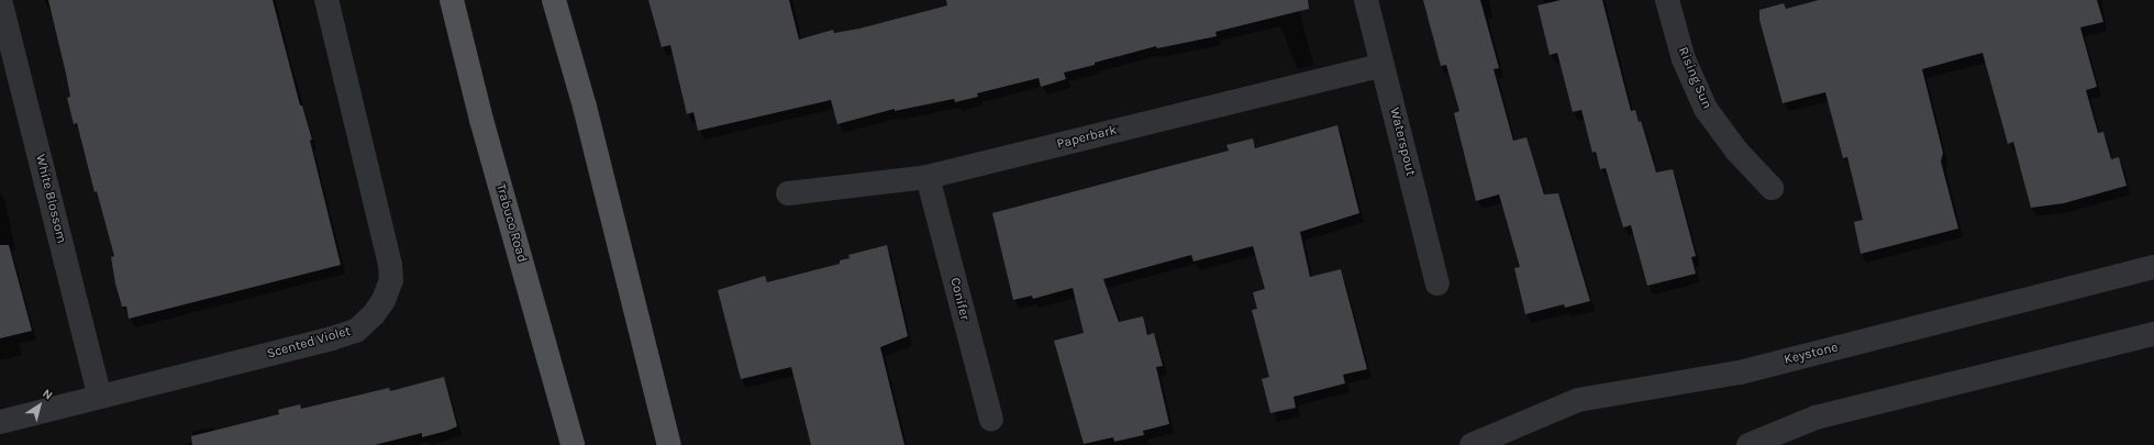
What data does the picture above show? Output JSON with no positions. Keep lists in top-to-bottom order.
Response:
{
  "streets": {
    "main road": ["Trabuco Road"],
    "street": [
      "Rising Sun",
      "Paperbark",
      "Waterspout",
      "White Blossom",
      "Conifer",
      "Scented Violet",
      "Keystone"
    ]
  },
  "crossings": [
    ["Paperbark", "Waterspout"],
    ["Paperbark", "Conifer"],
    ["White Blossom", "Scented Violet"]
  ],
  "north": "top right"
}
